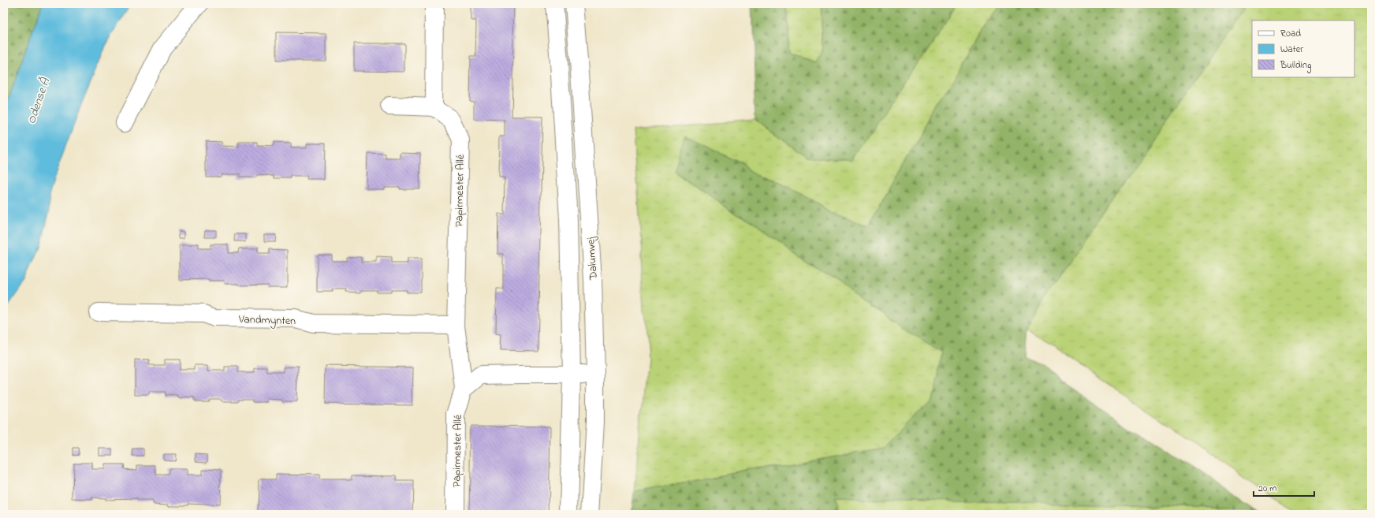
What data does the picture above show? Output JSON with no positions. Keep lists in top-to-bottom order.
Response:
{
  "streets": {
    "street": ["Papirmester Allé", "Dalumvej", "Vandmynten"]
  },
  "crossings": [
    ["Papirmester Allé", "Vandmynten"]
  ],
  "water": ["Odense Å"],
  "legend": ["Road", "Water", "Building"],
  "scale_bar": "20 m"
}
